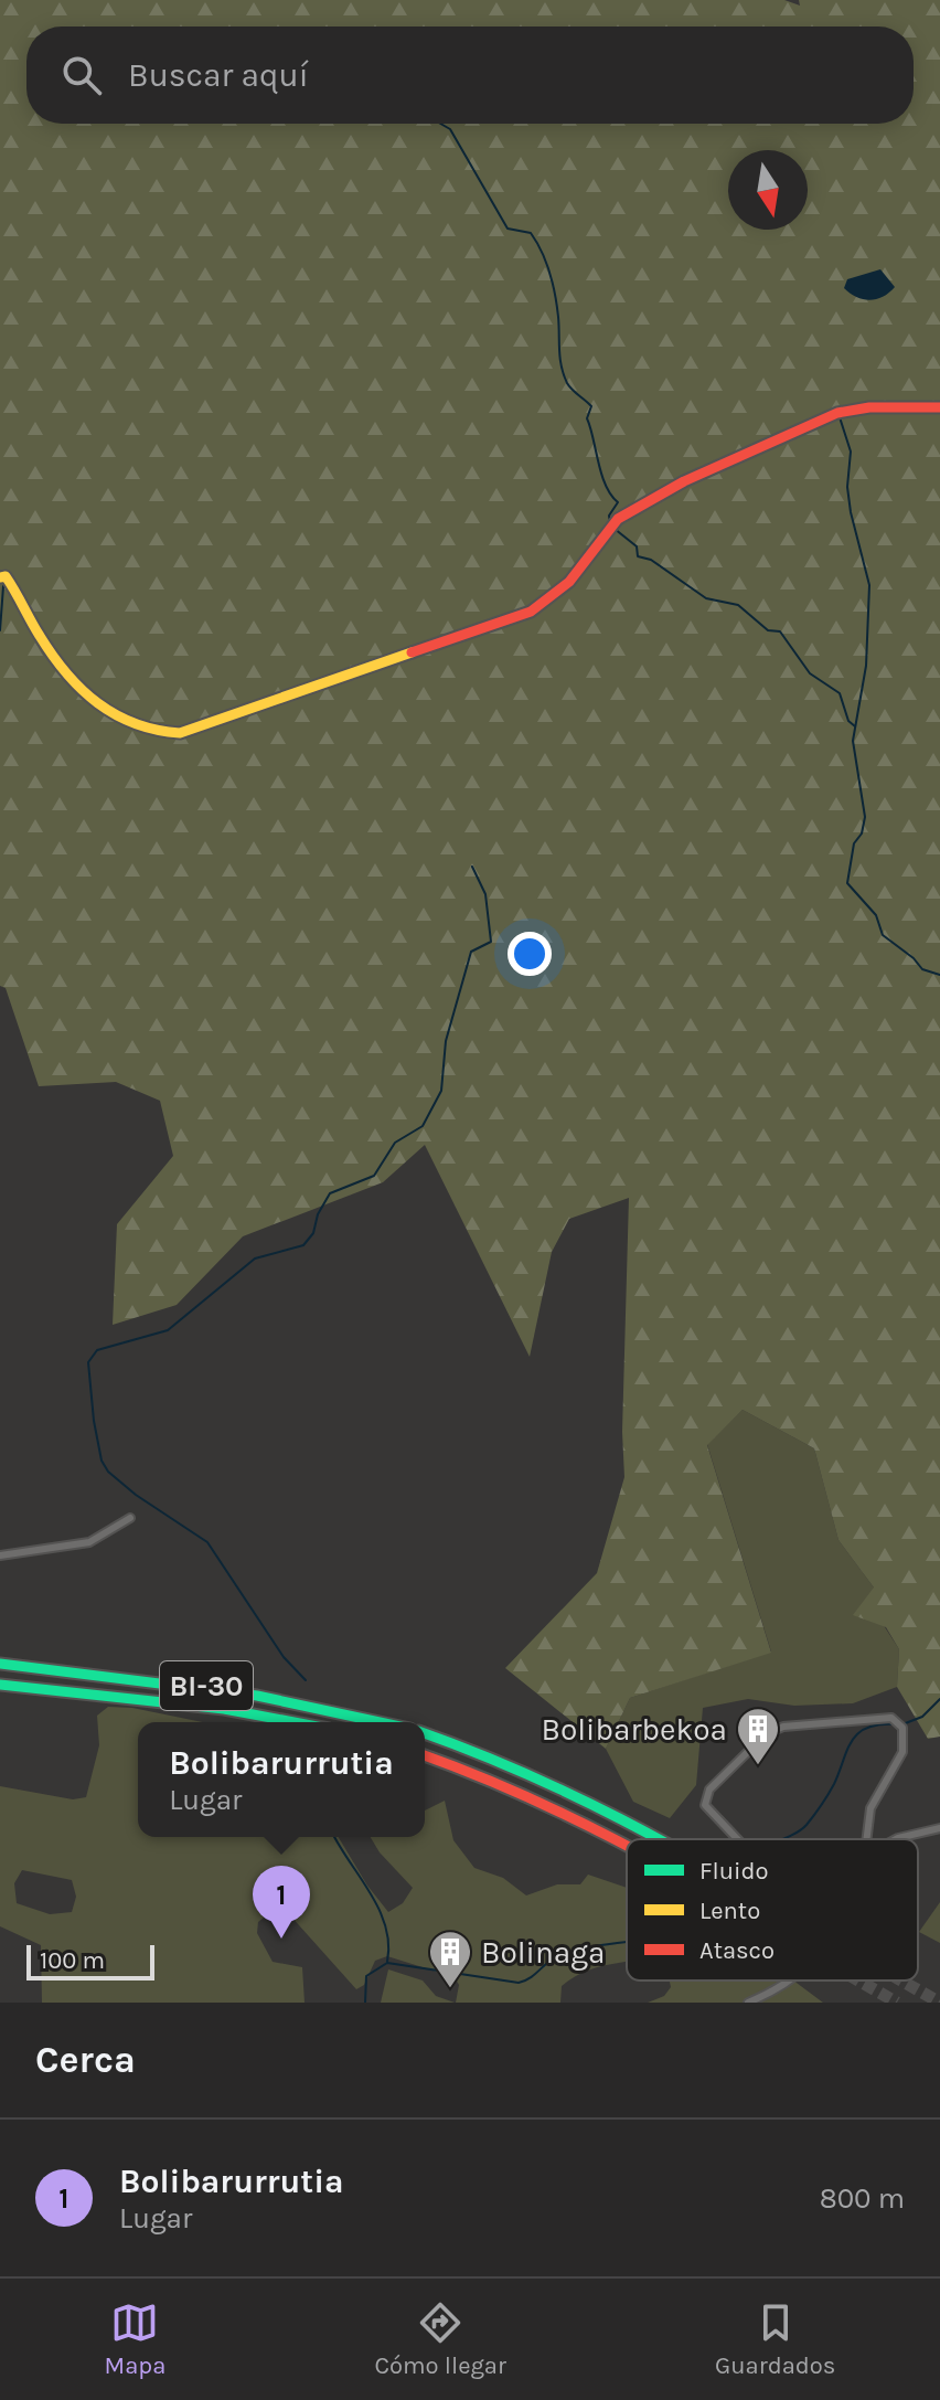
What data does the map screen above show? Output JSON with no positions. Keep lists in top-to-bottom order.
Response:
{
  "streets": {
    "main road": ["BI-30"]
  },
  "places": {
    "building": ["Bolibarbekoa", "Bolinaga"]
  },
  "legend": ["Fluido", "Lento", "Atasco"],
  "scale_bar": "100 m",
  "north": "bottom",
  "page": {
    "search": "Buscar aquí",
    "popup": ["Bolibarurrutia", "Lugar"],
    "pins": "1",
    "scale": "100 m",
    "heading": "Cerca",
    "list": [
      {
        "mark": "1",
        "name": "Bolibarurrutia",
        "note": "Lugar",
        "value": "800 m"
      }
    ],
    "nav": ["Mapa", "Cómo llegar", "Guardados"]
  }
}
